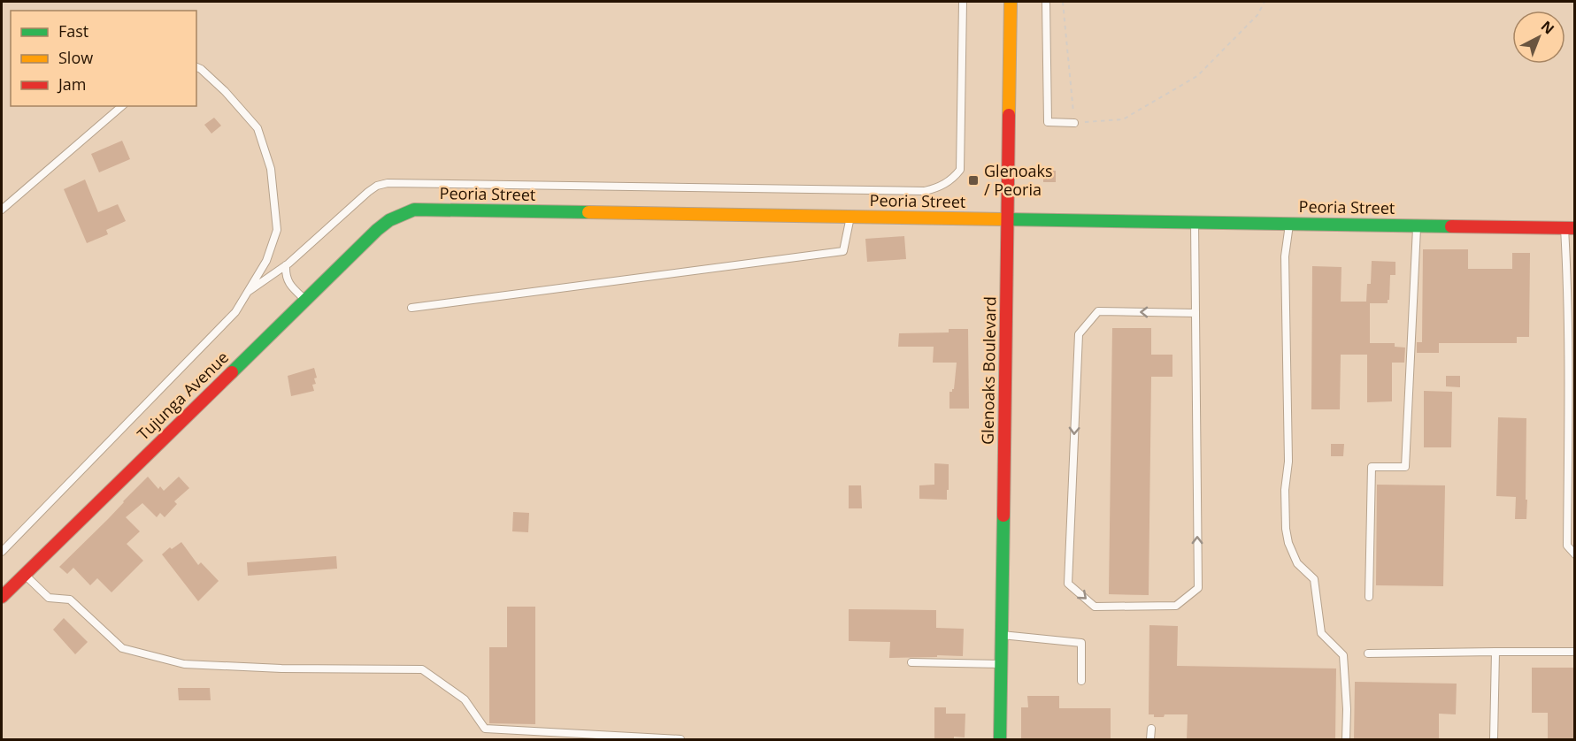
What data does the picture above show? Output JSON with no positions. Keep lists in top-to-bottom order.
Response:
{
  "streets": {
    "street": ["Peoria Street", "Glenoaks Boulevard", "Tujunga Avenue"]
  },
  "crossings": [
    ["Peoria Street", "Glenoaks Boulevard"],
    ["Peoria Street", "Tujunga Avenue"]
  ],
  "places": {
    "transit": ["Glenoaks / Peoria"]
  },
  "legend": ["Fast", "Slow", "Jam"],
  "north": "top right"
}
